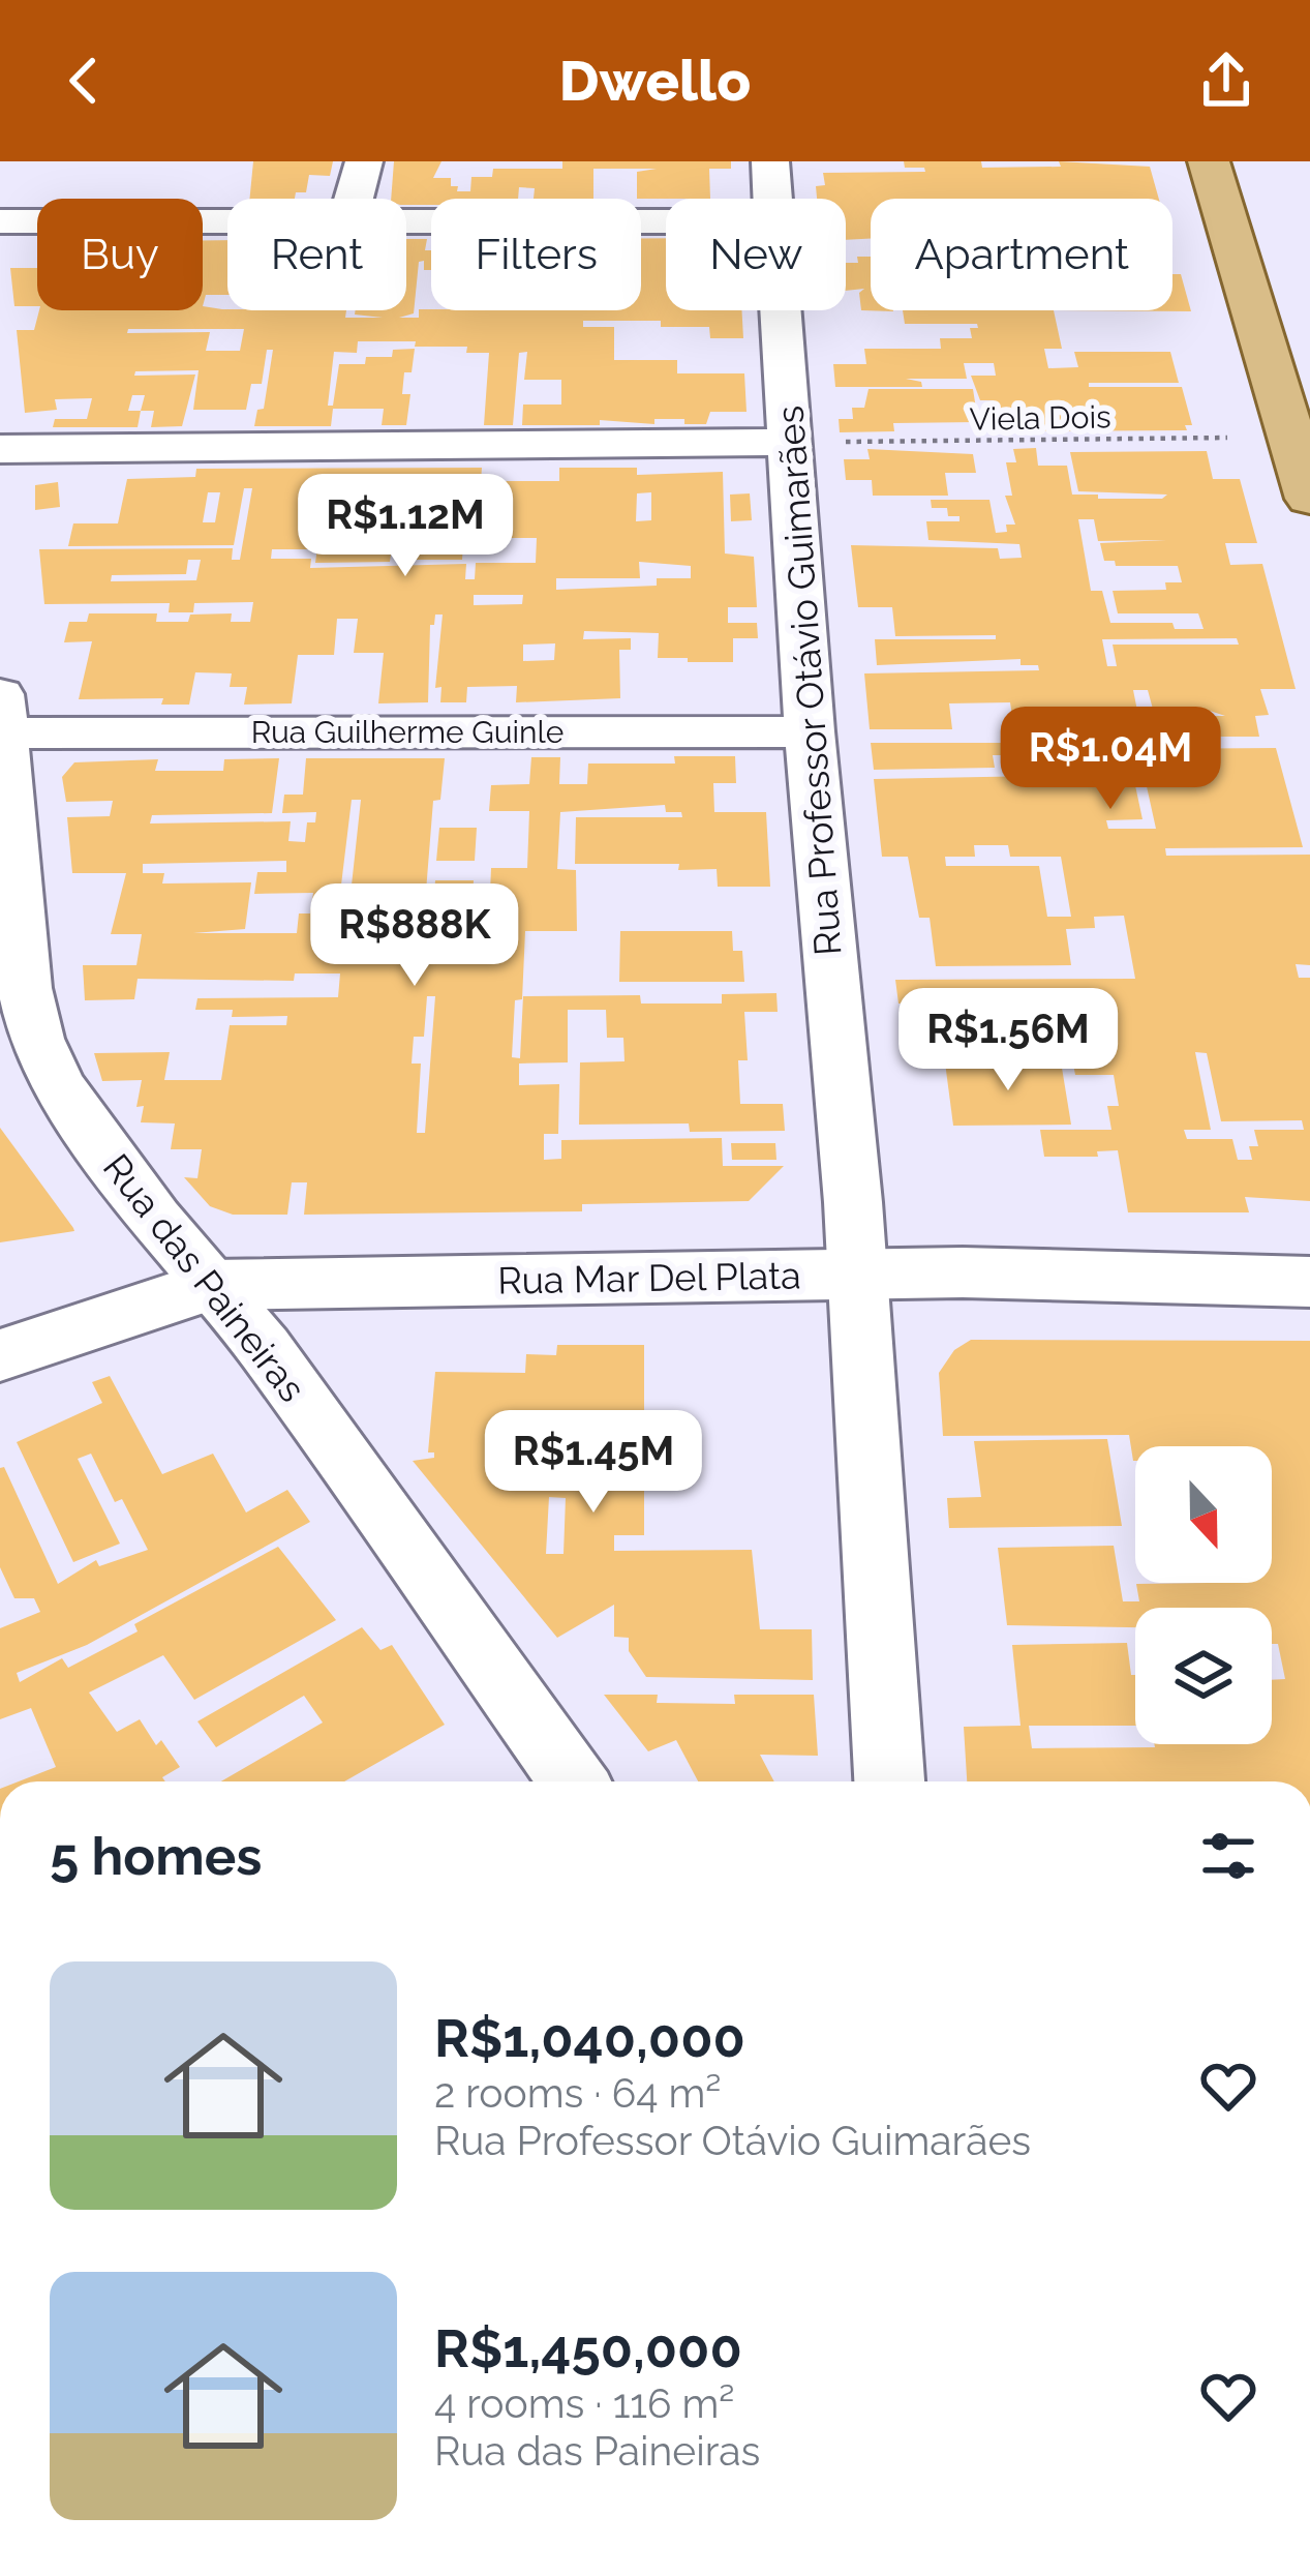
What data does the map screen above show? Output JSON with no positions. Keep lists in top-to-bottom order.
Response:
{
  "streets": {
    "street": [
      "Rua Professor Otávio Guimarães",
      "Rua Guilherme Guinle",
      "Rua das Paineiras",
      "Rua Mar Del Plata"
    ],
    "path": ["Viela Dois"]
  },
  "crossings": [
    ["Viela Dois", "Rua Professor Otávio Guimarães"],
    ["Rua Professor Otávio Guimarães", "Rua Guilherme Guinle"],
    ["Rua Professor Otávio Guimarães", "Rua Mar Del Plata"],
    ["Rua Guilherme Guinle", "Rua das Paineiras"],
    ["Rua das Paineiras", "Rua Mar Del Plata"]
  ],
  "north": "bottom",
  "page": {
    "header": "Dwello",
    "chip": [
      "Buy",
      "Rent",
      "Filters",
      "New",
      "Apartment"
    ],
    "price": [
      "R$1.12M",
      "R$1.04M",
      "R$888K",
      "R$1.56M",
      "R$1.45M"
    ],
    "heading": "5 homes",
    "list": [
      {
        "name": "R$1,040,000",
        "note": "2 rooms · 64 m² · Rua Professor Otávio Guimarães"
      },
      {
        "name": "R$1,450,000",
        "note": "4 rooms · 116 m² · Rua das Paineiras"
      }
    ]
  }
}
